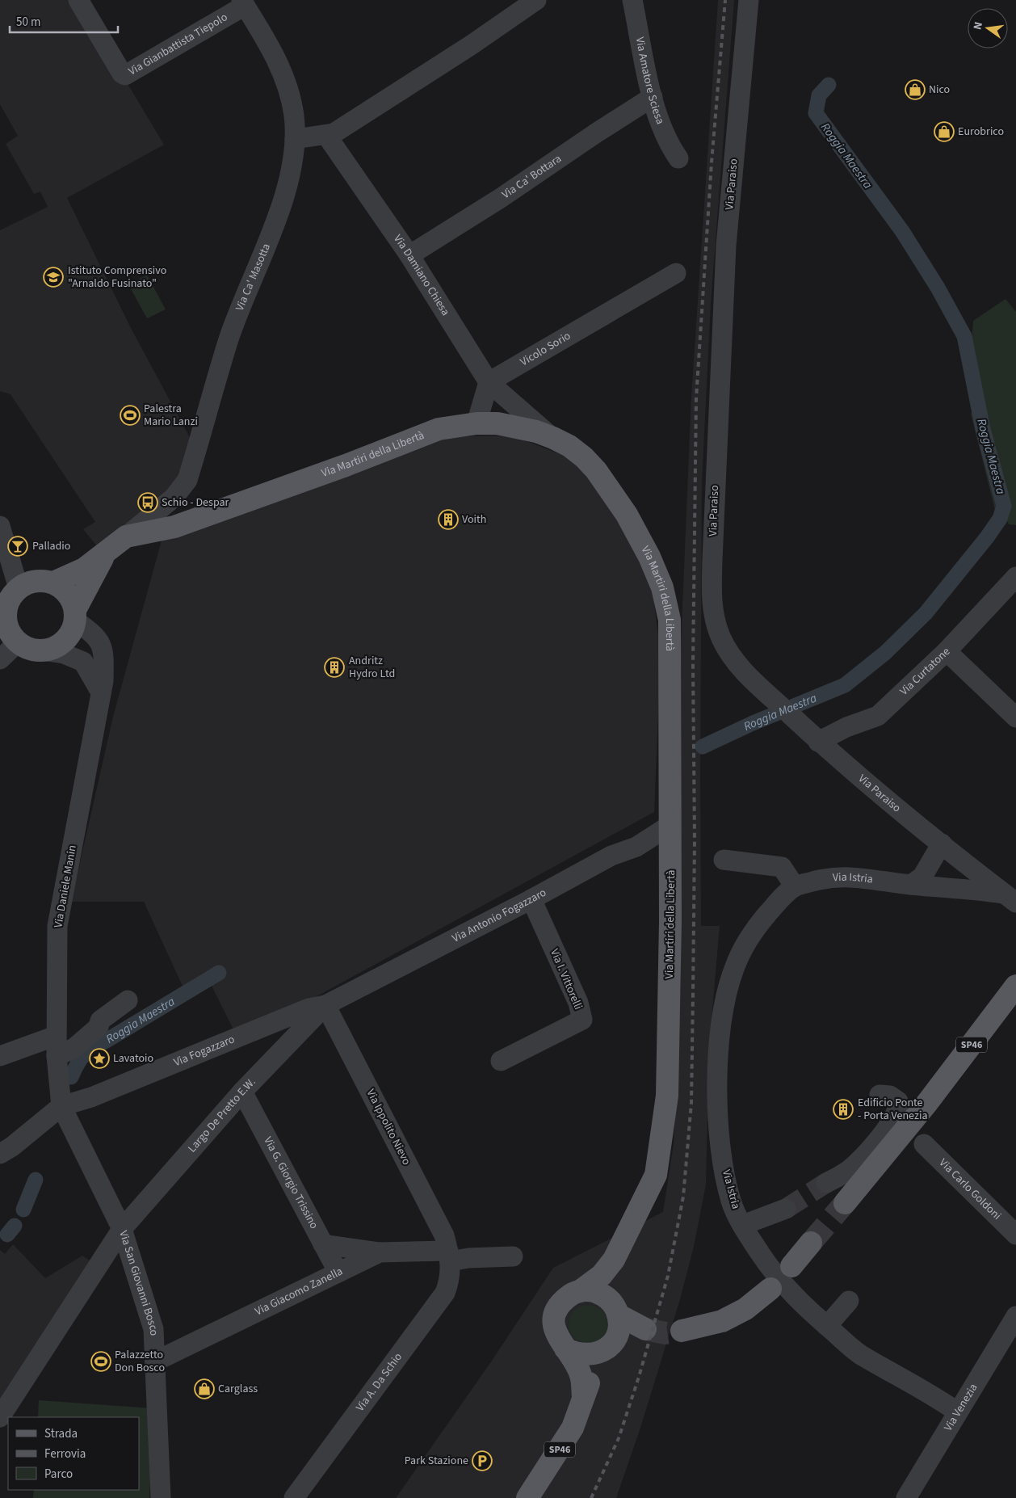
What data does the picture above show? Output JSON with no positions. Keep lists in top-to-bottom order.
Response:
{
  "streets": {
    "main road": ["Via Martiri della Libertà", "SP46"],
    "street": [
      "Via Gianbattista Tiepolo",
      "Via Amatore Sciesa",
      "Via Ca' Bottara",
      "Via Paraiso",
      "Via Damiano Chiesa",
      "Via Ca' Masotta",
      "Vicolo Sorio",
      "Via Curtatone",
      "Via Istria",
      "Via Daniele Manin",
      "Via Antonio Fogazzaro",
      "Via I. Vittorelli",
      "Via Fogazzaro",
      "Largo De Pretto E.W.",
      "Via Ippolito Nievo",
      "Via G. Giorgio Trissino",
      "Via Carlo Goldoni",
      "Via San Giovanni Bosco",
      "Via Giacomo Zanella",
      "Via A. Da Schio",
      "Via Venezia"
    ]
  },
  "crossings": [
    ["Via Gianbattista Tiepolo", "Via Ca' Masotta"],
    ["Via Amatore Sciesa", "Via Ca' Bottara"],
    ["Via Ca' Bottara", "Via Damiano Chiesa"],
    ["Via Paraiso", "Via Curtatone"],
    ["Via Paraiso", "Via Istria"],
    ["Via Damiano Chiesa", "Vicolo Sorio"],
    ["Via Ca' Masotta", "Via Martiri della Libertà"],
    ["Via Martiri della Libertà", "Via Antonio Fogazzaro"],
    ["Via Martiri della Libertà", "SP46"],
    ["Via Istria", "Via Venezia"],
    ["Via Daniele Manin", "Via Fogazzaro"],
    ["Via Daniele Manin", "Via San Giovanni Bosco"],
    ["Via Antonio Fogazzaro", "Via I. Vittorelli"],
    ["Via Antonio Fogazzaro", "Via Fogazzaro"],
    ["Via Antonio Fogazzaro", "Largo De Pretto E.W."],
    ["Via Antonio Fogazzaro", "Via Ippolito Nievo"],
    ["Via Fogazzaro", "Largo De Pretto E.W."],
    ["Via Fogazzaro", "Via Ippolito Nievo"],
    ["Via Fogazzaro", "Via San Giovanni Bosco"],
    ["Largo De Pretto E.W.", "Via Ippolito Nievo"],
    ["Largo De Pretto E.W.", "Via G. Giorgio Trissino"],
    ["Largo De Pretto E.W.", "Via San Giovanni Bosco"],
    ["Via Ippolito Nievo", "Via Giacomo Zanella"],
    ["Via Ippolito Nievo", "Via A. Da Schio"],
    ["Via G. Giorgio Trissino", "Via Giacomo Zanella"],
    ["Via San Giovanni Bosco", "Via Giacomo Zanella"],
    ["Via Giacomo Zanella", "Via A. Da Schio"]
  ],
  "water": ["Roggia Maestra"],
  "places": {
    "shop": ["Nico", "Eurobrico", "Carglass"],
    "school or university": ["Istituto Comprensivo \"Arnaldo Fusinato\""],
    "sports": ["Palestra Mario Lanzi", "Palazzetto Don Bosco"],
    "bus stop": ["Schio - Despar"],
    "building": ["Voith", "Andritz Hydro Ltd", "Edificio Ponte - Porta Venezia"],
    "bar": ["Palladio"],
    "place": ["Lavatoio"],
    "parking": ["Park Stazione"]
  },
  "legend": ["Strada", "Ferrovia", "Parco"],
  "scale_bar": "50 m",
  "north": "left"
}
